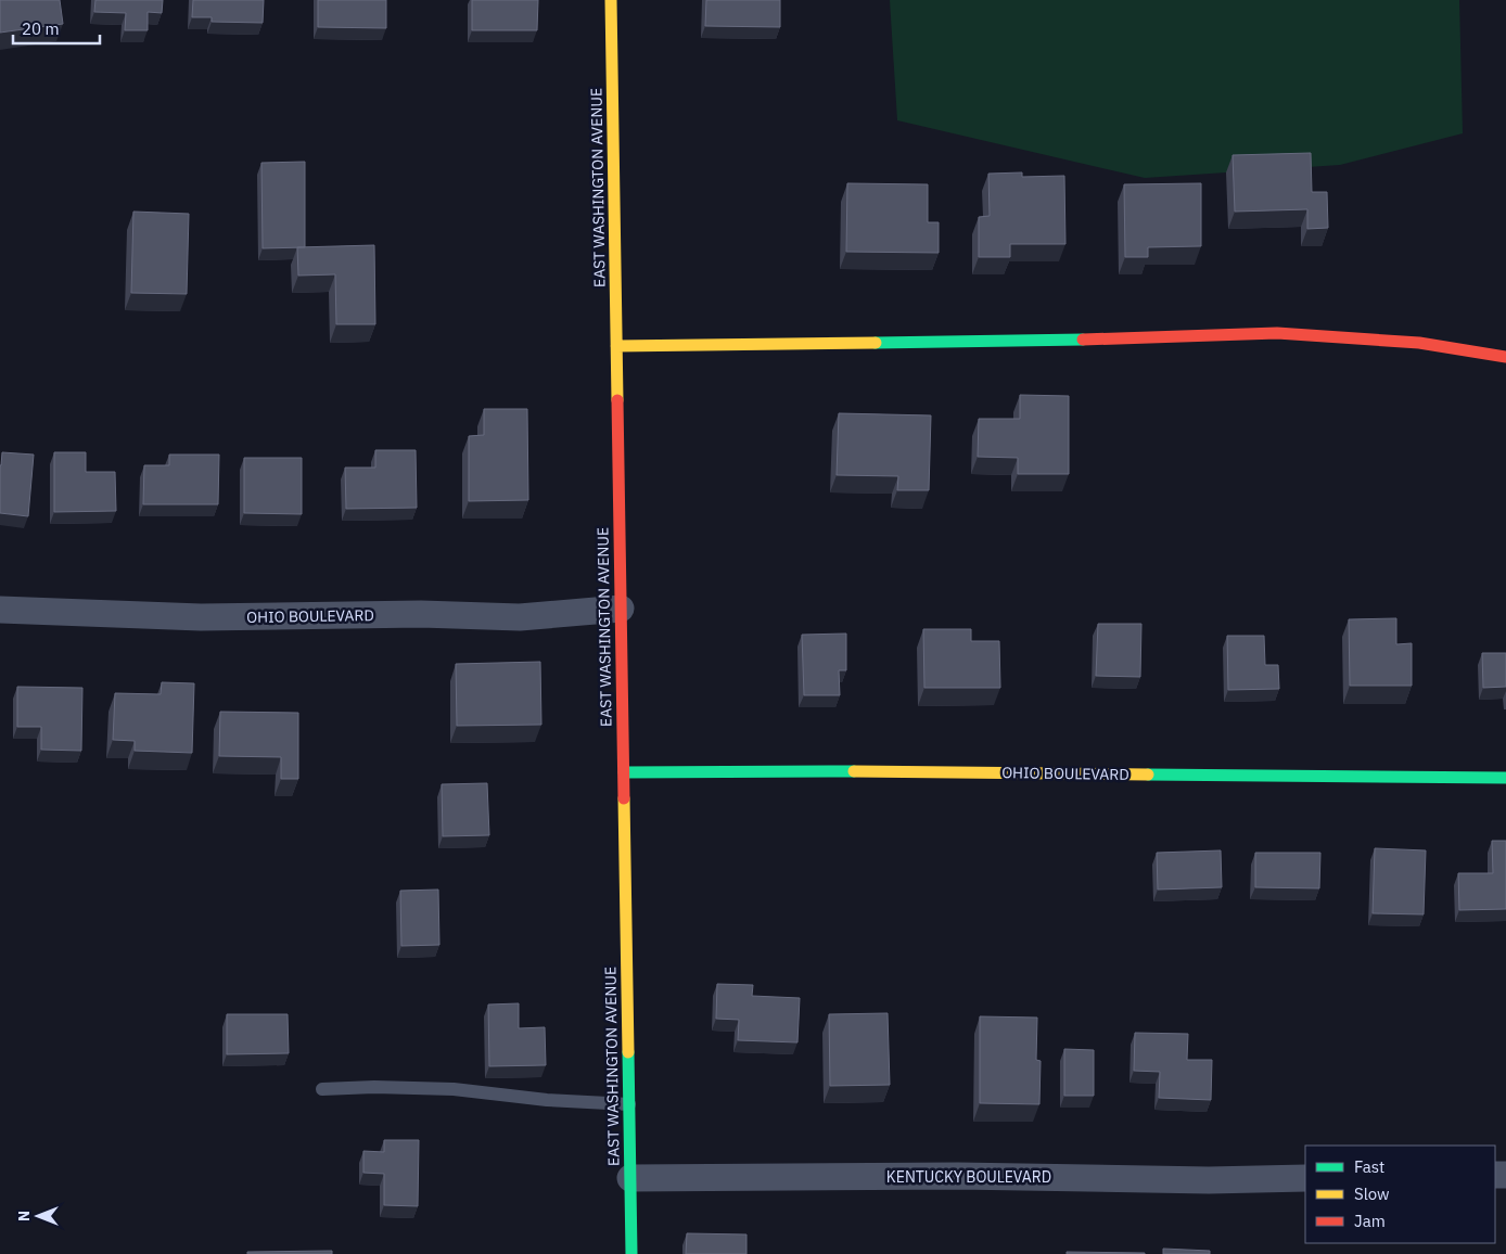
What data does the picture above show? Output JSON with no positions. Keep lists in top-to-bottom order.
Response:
{
  "streets": {
    "street": ["EAST WASHINGTON AVENUE", "OHIO BOULEVARD", "KENTUCKY BOULEVARD"]
  },
  "crossings": [
    ["EAST WASHINGTON AVENUE", "OHIO BOULEVARD"],
    ["EAST WASHINGTON AVENUE", "KENTUCKY BOULEVARD"]
  ],
  "legend": ["Fast", "Slow", "Jam"],
  "scale_bar": "20 m",
  "north": "left"
}
